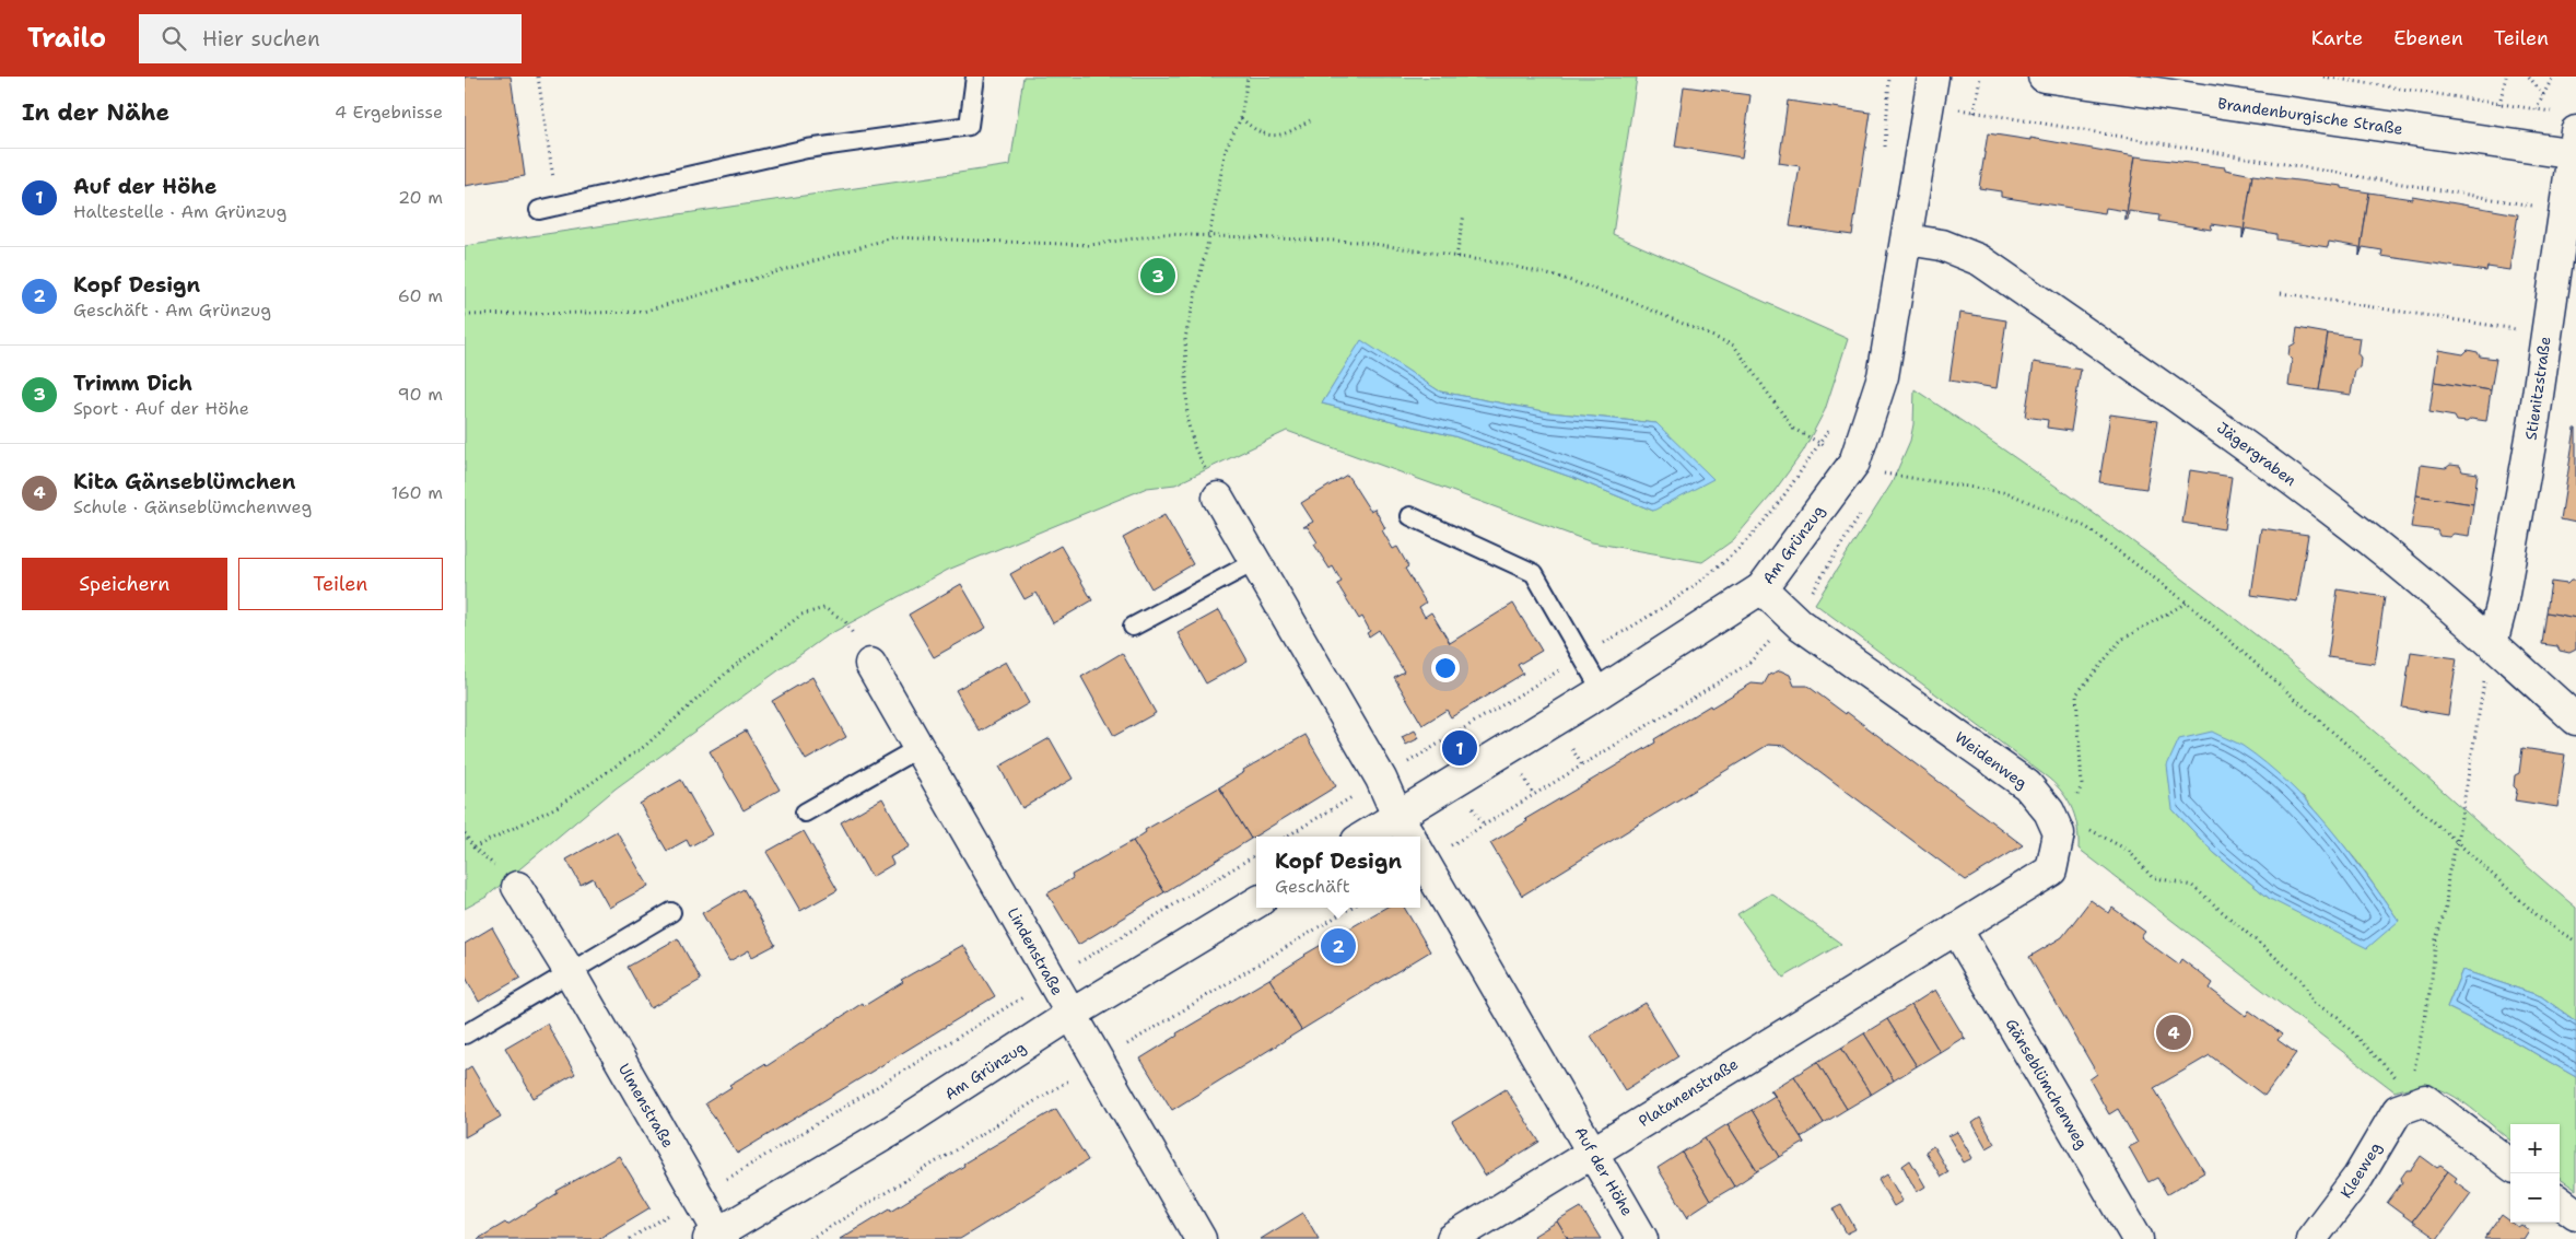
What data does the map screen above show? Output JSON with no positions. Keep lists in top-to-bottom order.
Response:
{
  "streets": {
    "street": [
      "Brandenburgische Straße",
      "Stienitzstraße",
      "Jägergraben",
      "Am Grünzug",
      "Weidenweg",
      "Lindenstraße",
      "Gänseblümchenweg",
      "Platanenstraße",
      "Ulmenstraße",
      "Kleeweg",
      "Auf der Höhe"
    ]
  },
  "crossings": [
    ["Brandenburgische Straße", "Stienitzstraße"],
    ["Stienitzstraße", "Jägergraben"],
    ["Jägergraben", "Am Grünzug"],
    ["Am Grünzug", "Weidenweg"],
    ["Am Grünzug", "Lindenstraße"],
    ["Am Grünzug", "Ulmenstraße"],
    ["Gänseblümchenweg", "Platanenstraße"],
    ["Platanenstraße", "Auf der Höhe"]
  ],
  "page": {
    "header": "Trailo",
    "search": "Hier suchen",
    "nav": ["Karte", "Ebenen", "Teilen"],
    "heading": ["In der Nähe", "4 Ergebnisse"],
    "list": [
      {
        "mark": "1",
        "name": "Auf der Höhe",
        "note": "Haltestelle · Am Grünzug",
        "value": "20 m"
      },
      {
        "mark": "2",
        "name": "Kopf Design",
        "note": "Geschäft · Am Grünzug",
        "value": "60 m"
      },
      {
        "mark": "3",
        "name": "Trimm Dich",
        "note": "Sport · Auf der Höhe",
        "value": "90 m"
      },
      {
        "mark": "4",
        "name": "Kita Gänseblümchen",
        "note": "Schule · Gänseblümchenweg",
        "value": "160 m"
      }
    ],
    "pins": [
      "3",
      "1",
      "2",
      "4"
    ],
    "buttons": ["Speichern", "Teilen"],
    "popup": ["Kopf Design", "Geschäft"],
    "map_buttons": ["+", "−"]
  }
}
